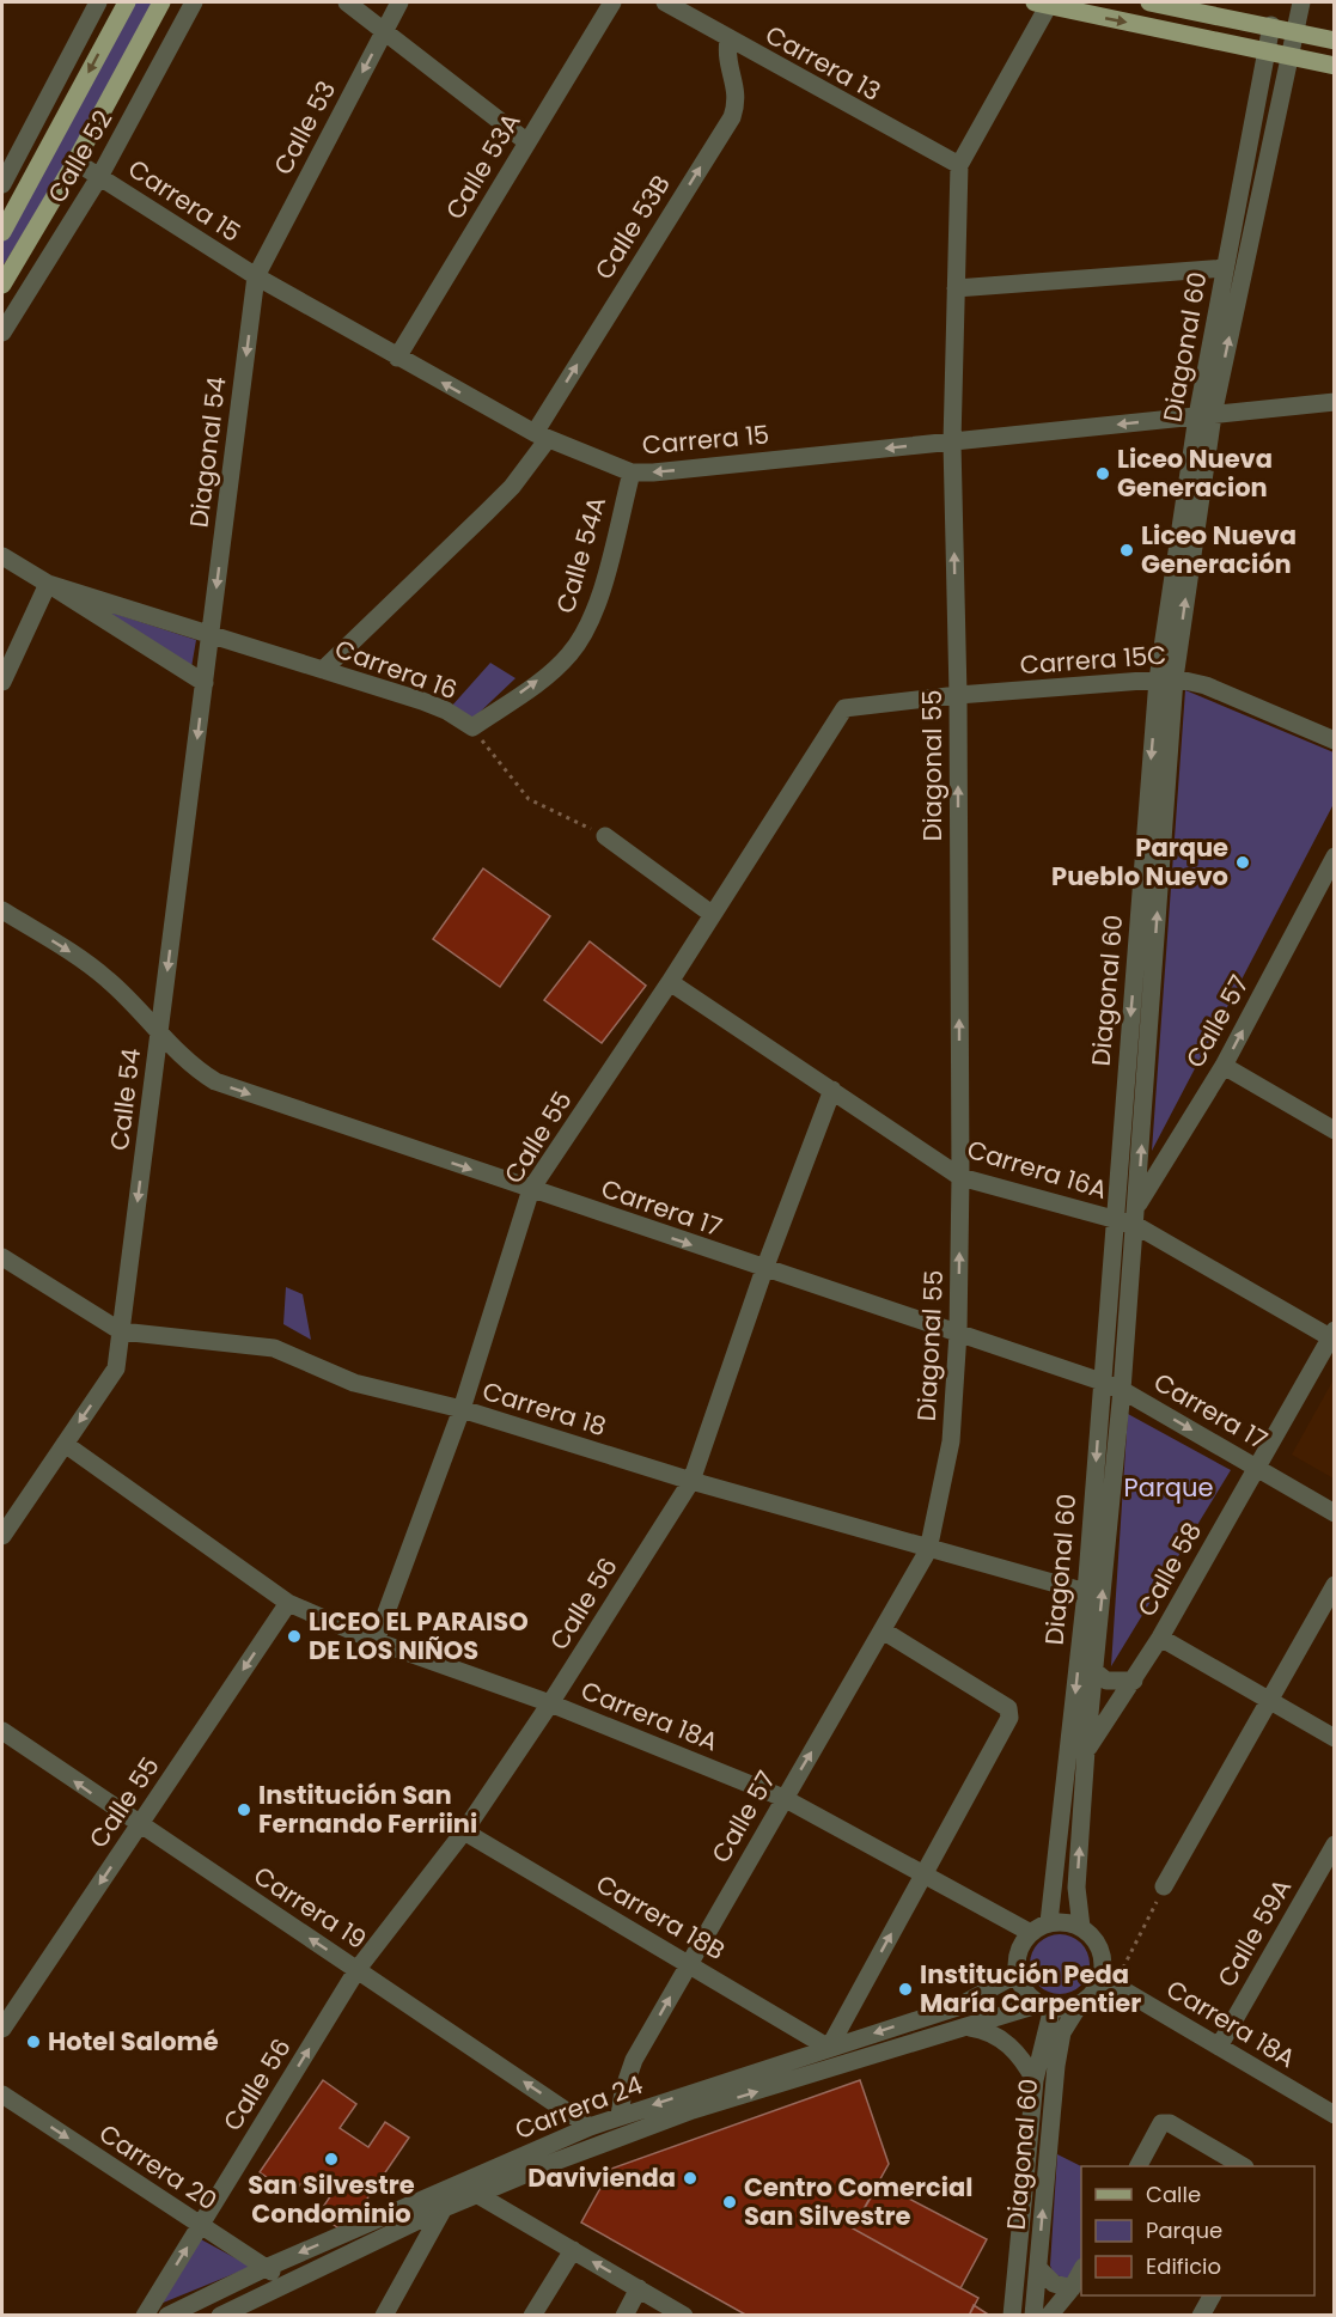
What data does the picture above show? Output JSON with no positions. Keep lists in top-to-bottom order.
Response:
{
  "streets": {
    "main road": ["Calle 52"],
    "street": [
      "Carrera 13",
      "Calle 53",
      "Calle 53A",
      "Carrera 15",
      "Calle 53B",
      "Diagonal 60",
      "Diagonal 54",
      "Calle 54A",
      "Carrera 15C",
      "Carrera 16",
      "Diagonal 55",
      "Calle 57",
      "Calle 54",
      "Calle 55",
      "Carrera 16A",
      "Carrera 17",
      "Carrera 18",
      "Calle 58",
      "Calle 56",
      "Carrera 18A",
      "Carrera 19",
      "Carrera 18B",
      "Calle 59A",
      "Carrera 24",
      "Carrera 20"
    ]
  },
  "crossings": [
    ["Carrera 13", "Calle 53B"],
    ["Carrera 13", "Diagonal 55"],
    ["Calle 53", "Carrera 15"],
    ["Calle 53", "Diagonal 54"],
    ["Calle 52", "Carrera 15"],
    ["Calle 53A", "Carrera 15"],
    ["Carrera 15", "Calle 53B"],
    ["Carrera 15", "Diagonal 60"],
    ["Carrera 15", "Diagonal 54"],
    ["Carrera 15", "Calle 54A"],
    ["Carrera 15", "Diagonal 55"],
    ["Calle 53B", "Carrera 16"],
    ["Diagonal 60", "Carrera 15C"],
    ["Diagonal 60", "Calle 57"],
    ["Diagonal 60", "Carrera 16A"],
    ["Diagonal 60", "Carrera 17"],
    ["Diagonal 60", "Carrera 18"],
    ["Diagonal 60", "Calle 58"],
    ["Diagonal 60", "Carrera 18A"],
    ["Diagonal 60", "Carrera 24"],
    ["Diagonal 54", "Carrera 16"],
    ["Diagonal 54", "Calle 54"],
    ["Calle 54A", "Carrera 16"],
    ["Carrera 15C", "Diagonal 55"],
    ["Carrera 15C", "Calle 55"],
    ["Carrera 16", "Calle 54"],
    ["Diagonal 55", "Calle 57"],
    ["Diagonal 55", "Carrera 16A"],
    ["Diagonal 55", "Carrera 17"],
    ["Diagonal 55", "Carrera 18"],
    ["Calle 57", "Carrera 16A"],
    ["Calle 57", "Carrera 18"],
    ["Calle 57", "Carrera 18A"],
    ["Calle 57", "Carrera 18B"],
    ["Calle 57", "Carrera 24"],
    ["Calle 54", "Carrera 17"],
    ["Calle 54", "Carrera 18"],
    ["Calle 54", "Carrera 18A"],
    ["Calle 55", "Carrera 16A"],
    ["Calle 55", "Carrera 17"],
    ["Calle 55", "Carrera 18"],
    ["Calle 55", "Carrera 18A"],
    ["Calle 55", "Carrera 19"],
    ["Carrera 16A", "Calle 58"],
    ["Carrera 16A", "Calle 56"],
    ["Carrera 17", "Calle 58"],
    ["Carrera 17", "Calle 56"],
    ["Carrera 18", "Calle 56"],
    ["Calle 56", "Carrera 18A"],
    ["Calle 56", "Carrera 19"],
    ["Calle 56", "Carrera 18B"],
    ["Calle 56", "Carrera 20"],
    ["Carrera 18A", "Calle 59A"],
    ["Carrera 18A", "Carrera 24"],
    ["Carrera 19", "Carrera 24"],
    ["Carrera 18B", "Carrera 24"],
    ["Carrera 24", "Carrera 20"]
  ],
  "one_way": [
    "Calle 53",
    "Calle 53B",
    "Diagonal 54",
    "Calle 54A",
    "Diagonal 55",
    "Calle 57",
    "Calle 54",
    "Carrera 17",
    "Carrera 19",
    "Carrera 20"
  ],
  "parks": ["Parque"],
  "places": [
    "Liceo Nueva Generacion",
    "Liceo Nueva Generación",
    "Parque Pueblo Nuevo",
    "LICEO EL PARAISO DE LOS NIÑOS",
    "Institución San Fernando Ferriini",
    "Institución Peda María Carpentier",
    "Hotel Salomé",
    "San Silvestre Condominio",
    "Davivienda",
    "Centro Comercial San Silvestre"
  ],
  "legend": ["Calle", "Parque", "Edificio"]
}
